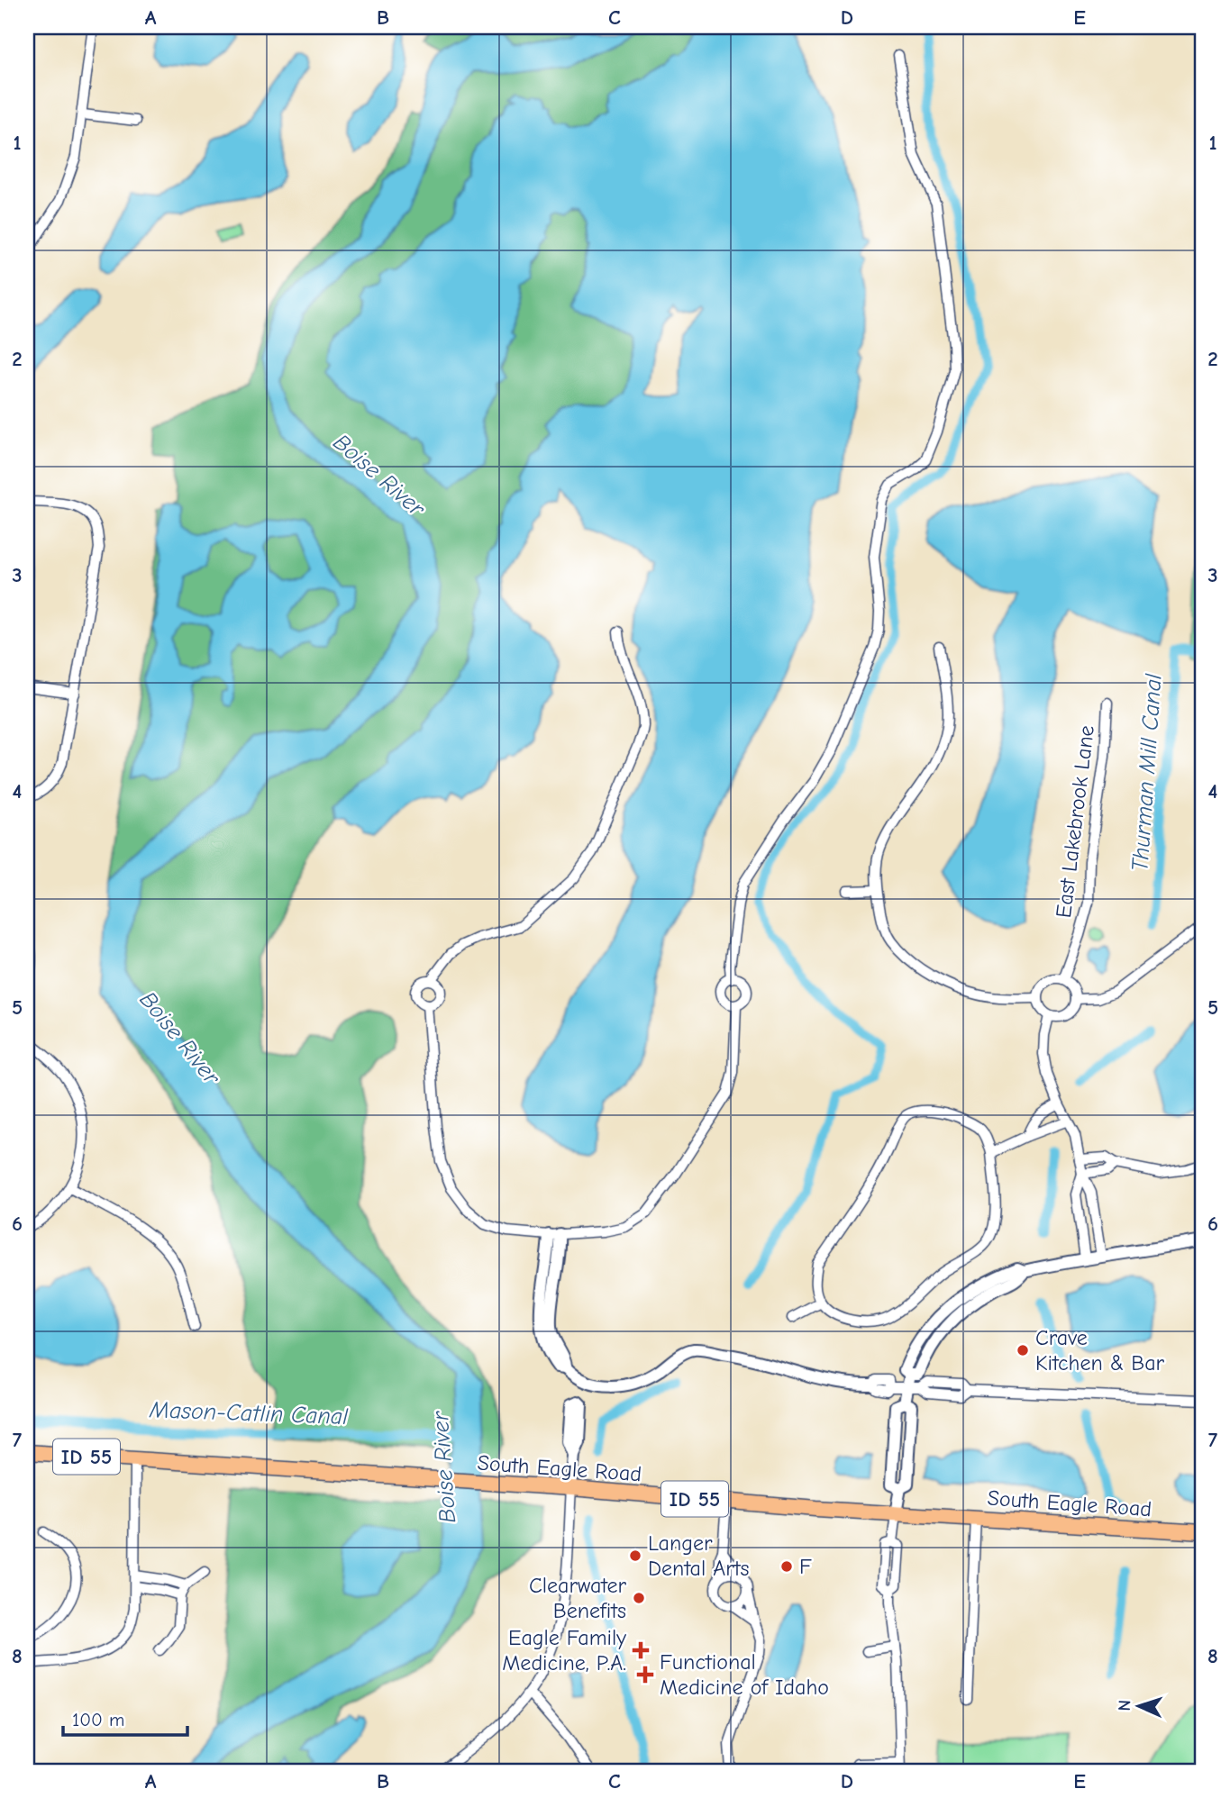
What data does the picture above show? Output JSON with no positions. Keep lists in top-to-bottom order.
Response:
{
  "streets": {
    "highway": ["ID 55", "South Eagle Road"],
    "street": ["East Lakebrook Lane"]
  },
  "water": ["Boise River", "Thurman Mill Canal", "Mason-Catlin Canal"],
  "places": {
    "other": [
      "Crave Kitchen & Bar",
      "Langer Dental Arts",
      "F",
      "Clearwater Benefits"
    ],
    "health": ["Eagle Family Medicine, P.A.", "Functional Medicine of Idaho"]
  },
  "scale_bar": "100 m",
  "north": "left",
  "grid": {
    "columns": [
      "A",
      "B",
      "C",
      "D",
      "E"
    ],
    "rows": [
      "1",
      "2",
      "3",
      "4",
      "5",
      "6",
      "7",
      "8"
    ]
  }
}
